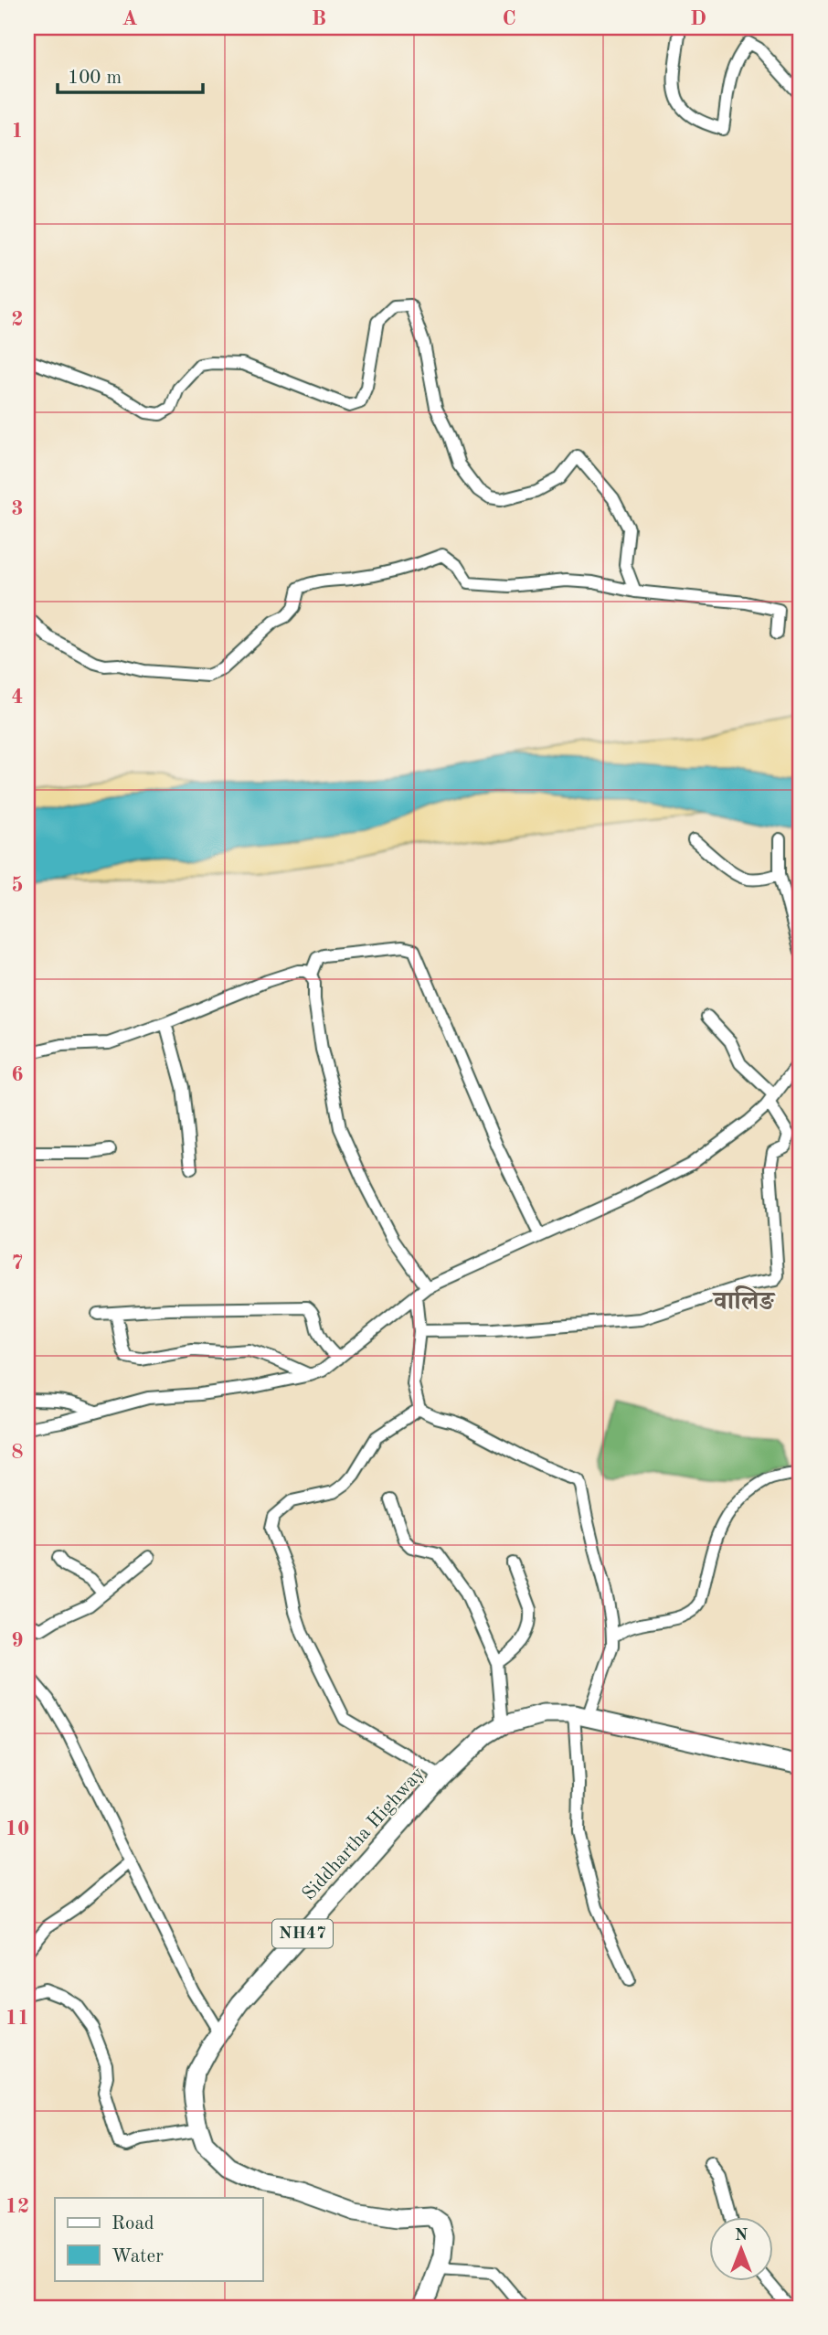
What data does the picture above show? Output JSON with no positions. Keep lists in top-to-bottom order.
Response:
{
  "streets": {
    "highway": ["Siddhartha Highway", "NH47"]
  },
  "districts": ["वालिङ"],
  "legend": ["Road", "Water"],
  "scale_bar": "100 m",
  "north": "top",
  "grid": {
    "columns": [
      "A",
      "B",
      "C",
      "D"
    ],
    "rows": [
      "1",
      "2",
      "3",
      "4",
      "5",
      "6",
      "7",
      "8",
      "9",
      "10",
      "11",
      "12"
    ]
  }
}
